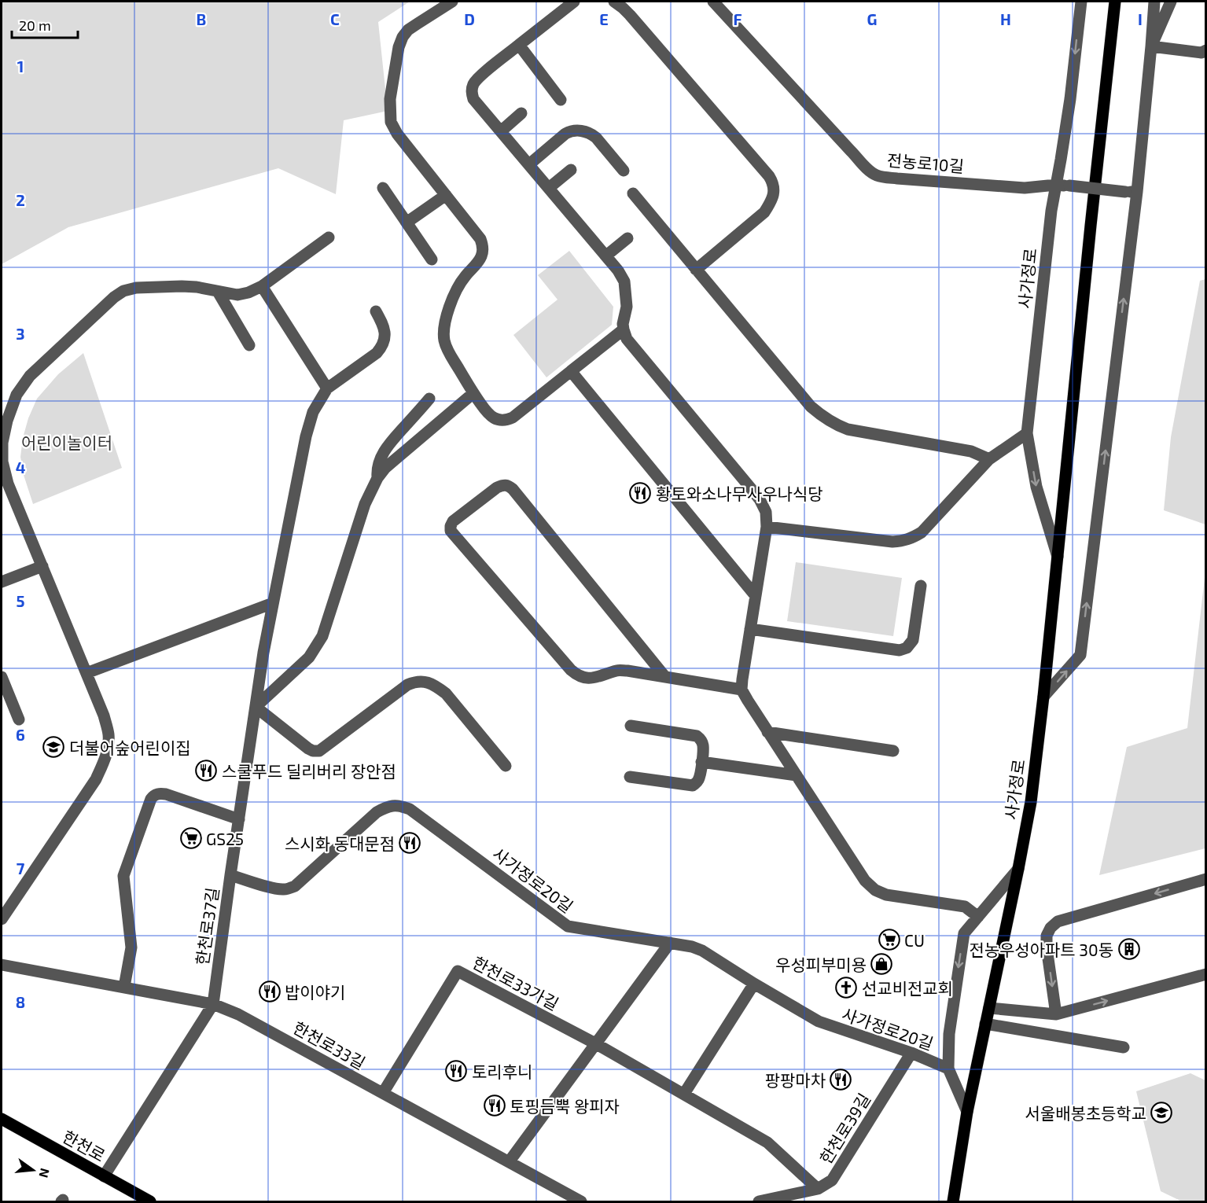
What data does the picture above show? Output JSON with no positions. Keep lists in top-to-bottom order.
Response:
{
  "streets": {
    "main road": ["사가정로", "한천로"],
    "street": [
      "전농로10길",
      "사가정로20길",
      "한천로37길",
      "한천로33가길",
      "한천로33길",
      "한천로39길"
    ]
  },
  "crossings": [
    ["전농로10길", "사가정로"],
    ["사가정로20길", "한천로37길"],
    ["사가정로20길", "한천로39길"],
    ["한천로37길", "한천로33길"],
    ["한천로37길", "한천로"],
    ["한천로33가길", "한천로33길"],
    ["한천로33가길", "한천로39길"]
  ],
  "parks": ["어린이놀이터"],
  "places": {
    "restaurant": [
      "황토와소나무사우나식당",
      "스쿨푸드 딜리버리 장안점",
      "스시화 동대문점",
      "밥이야기",
      "토리후니",
      "팡팡마차",
      "토핑듬뿍 왕피자"
    ],
    "school or university": ["더불어숲어린이집", "서울배봉초등학교"],
    "supermarket": ["GS25", "CU"],
    "building": ["전농우성아파트 30동"],
    "shop": ["우성피부미용"],
    "church": ["선교비전교회"]
  },
  "scale_bar": "20 m",
  "north": "right",
  "grid": {
    "columns": [
      "B",
      "C",
      "D",
      "E",
      "F",
      "G",
      "H",
      "I"
    ],
    "rows": [
      "1",
      "2",
      "3",
      "4",
      "5",
      "6",
      "7",
      "8"
    ]
  }
}
